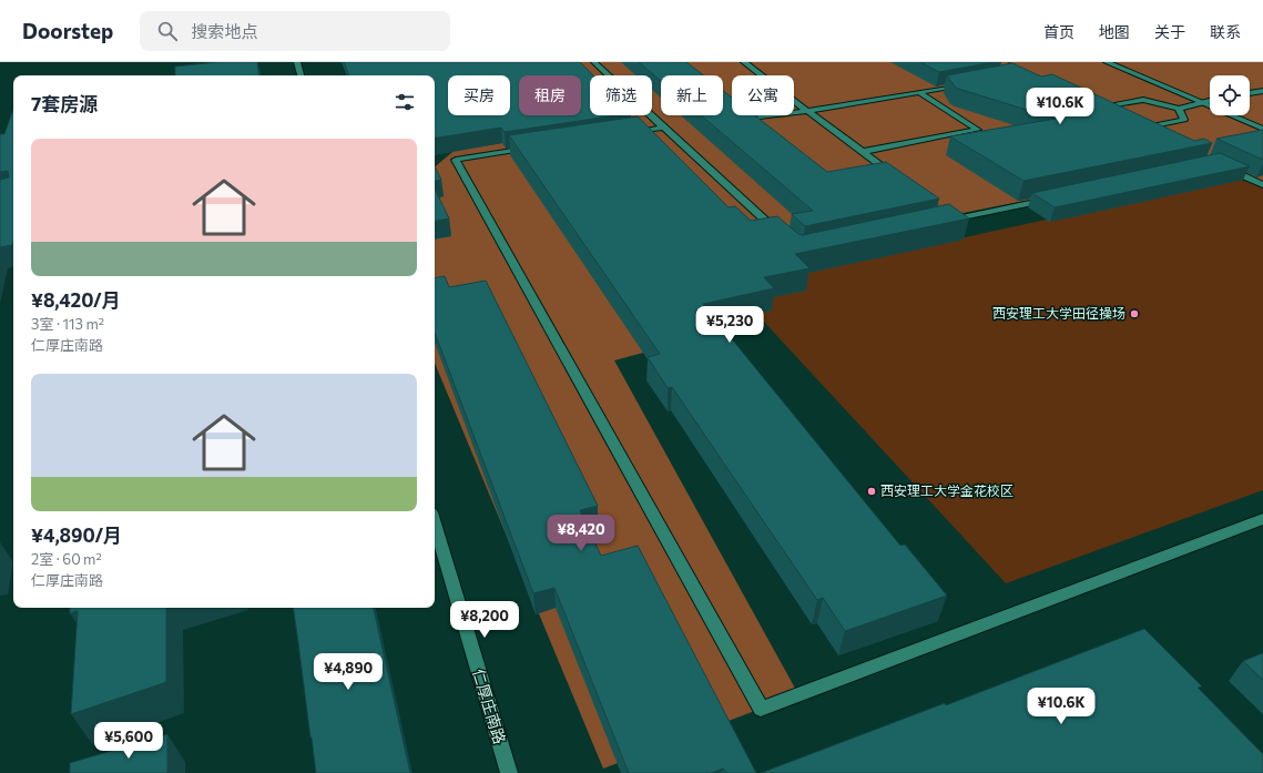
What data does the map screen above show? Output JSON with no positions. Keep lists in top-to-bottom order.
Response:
{
  "streets": {
    "street": ["仁厚庄南路"]
  },
  "places": ["西安理工大学田径操场", "西安理工大学金花校区"],
  "page": {
    "header": "Doorstep",
    "search": "搜索地点",
    "nav": [
      "首页",
      "地图",
      "关于",
      "联系"
    ],
    "chip": [
      "买房",
      "租房",
      "筛选",
      "新上",
      "公寓"
    ],
    "heading": "7套房源",
    "price": [
      "¥10.6K",
      "¥5,230",
      "¥8,420",
      "¥8,200",
      "¥4,890",
      "¥10.6K",
      "¥5,600"
    ],
    "list": [
      {
        "name": "¥8,420/月",
        "note": "3室 · 113 m² · 仁厚庄南路"
      },
      {
        "name": "¥4,890/月",
        "note": "2室 · 60 m² · 仁厚庄南路"
      }
    ]
  }
}
